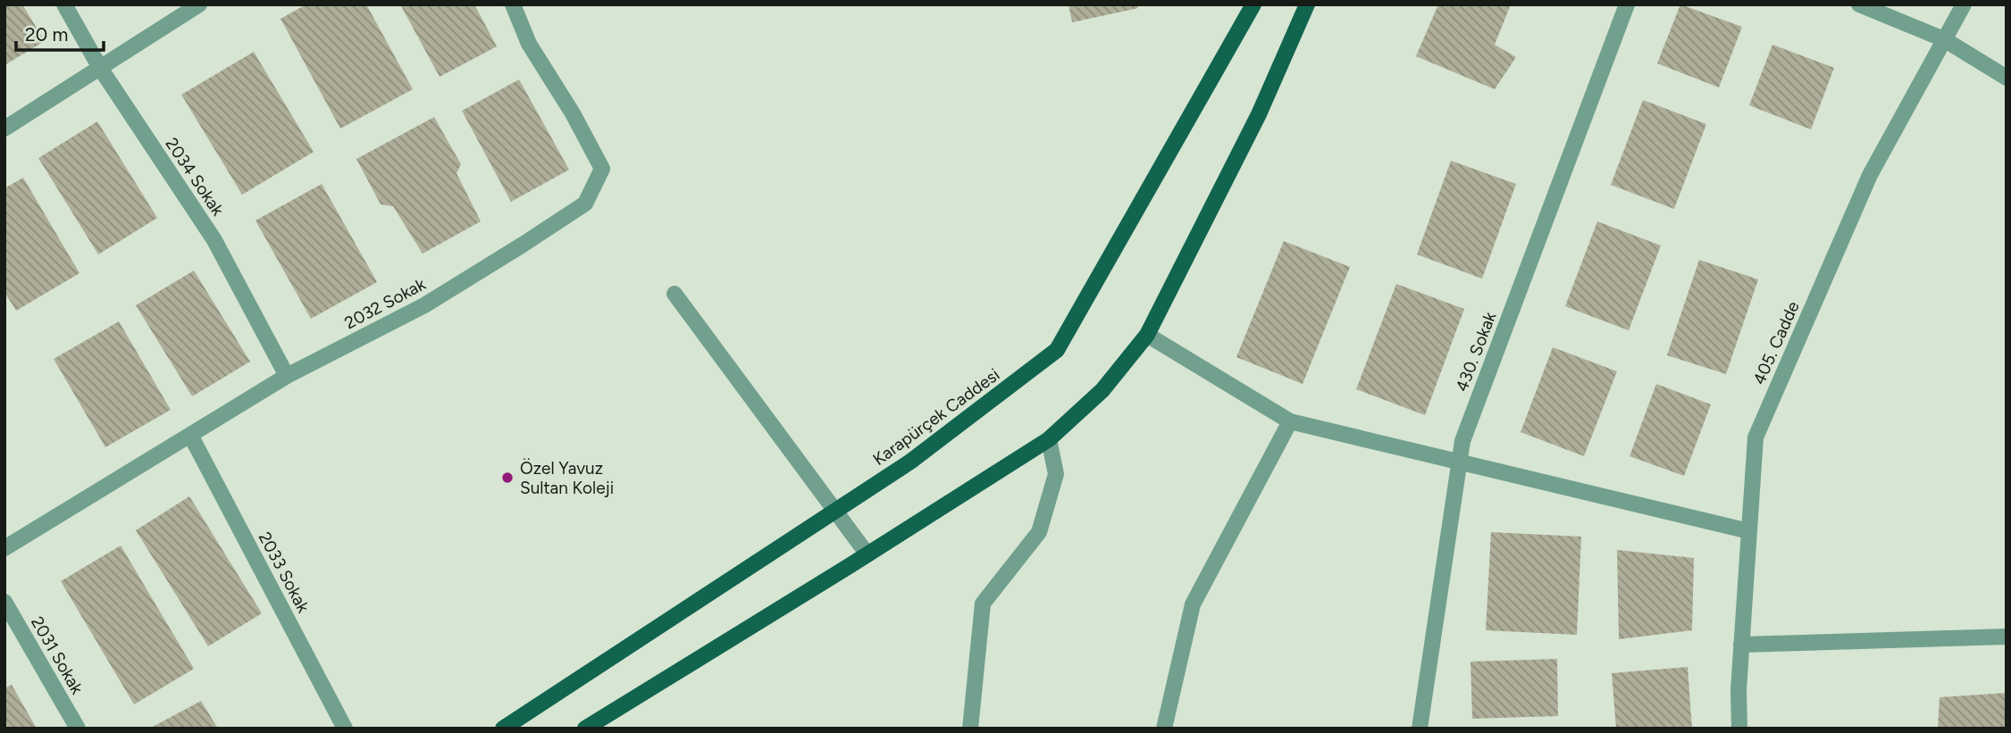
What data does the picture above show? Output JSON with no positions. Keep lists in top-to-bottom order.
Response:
{
  "streets": {
    "main road": ["Karapürçek Caddesi"],
    "street": [
      "2034 Sokak",
      "2032 Sokak",
      "405. Cadde",
      "430. Sokak",
      "2033 Sokak",
      "2031 Sokak"
    ]
  },
  "crossings": [
    ["2034 Sokak", "2032 Sokak"],
    ["2032 Sokak", "2033 Sokak"]
  ],
  "places": ["Özel Yavuz Sultan Koleji"],
  "scale_bar": "20 m"
}
